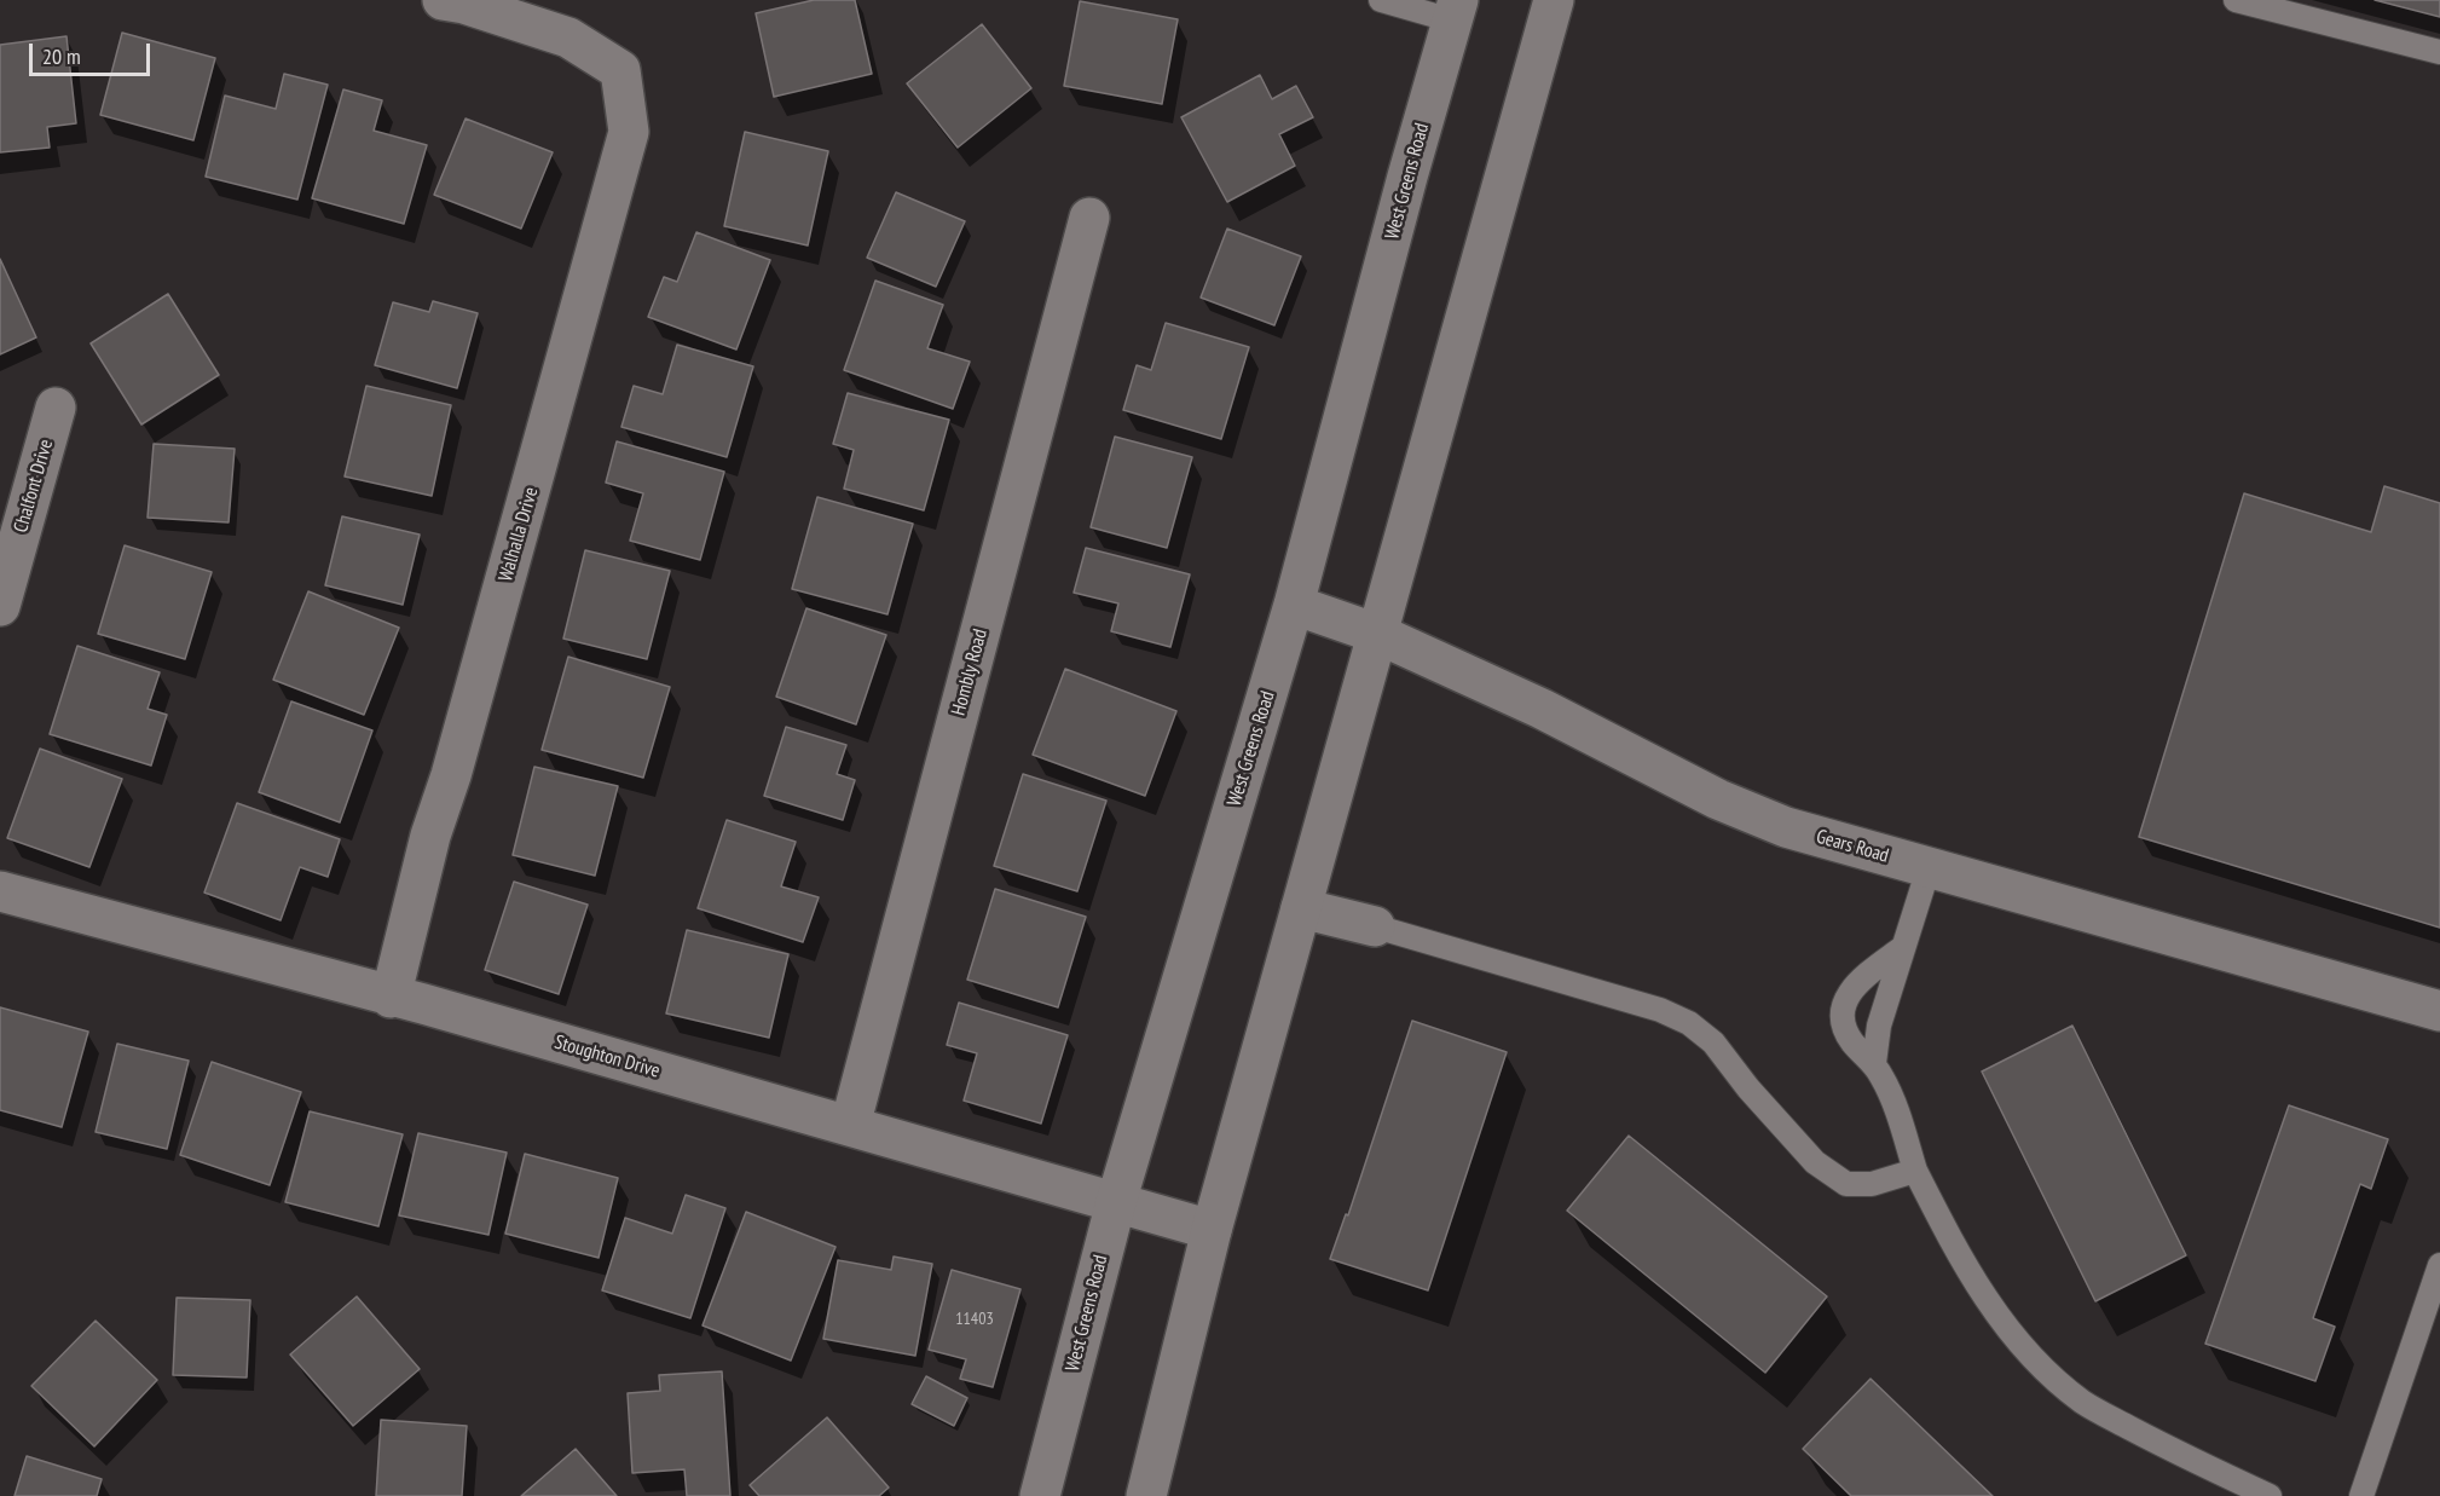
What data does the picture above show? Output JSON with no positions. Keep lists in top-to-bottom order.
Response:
{
  "streets": {
    "main road": [
      "West Greens Road",
      "Chalfont Drive",
      "Walhalla Drive",
      "Hombly Road",
      "Gears Road",
      "Stoughton Drive"
    ]
  },
  "crossings": [
    ["West Greens Road", "Gears Road"],
    ["West Greens Road", "Stoughton Drive"],
    ["Walhalla Drive", "Stoughton Drive"],
    ["Hombly Road", "Stoughton Drive"]
  ],
  "house_numbers": ["11403"],
  "scale_bar": "20 m"
}
